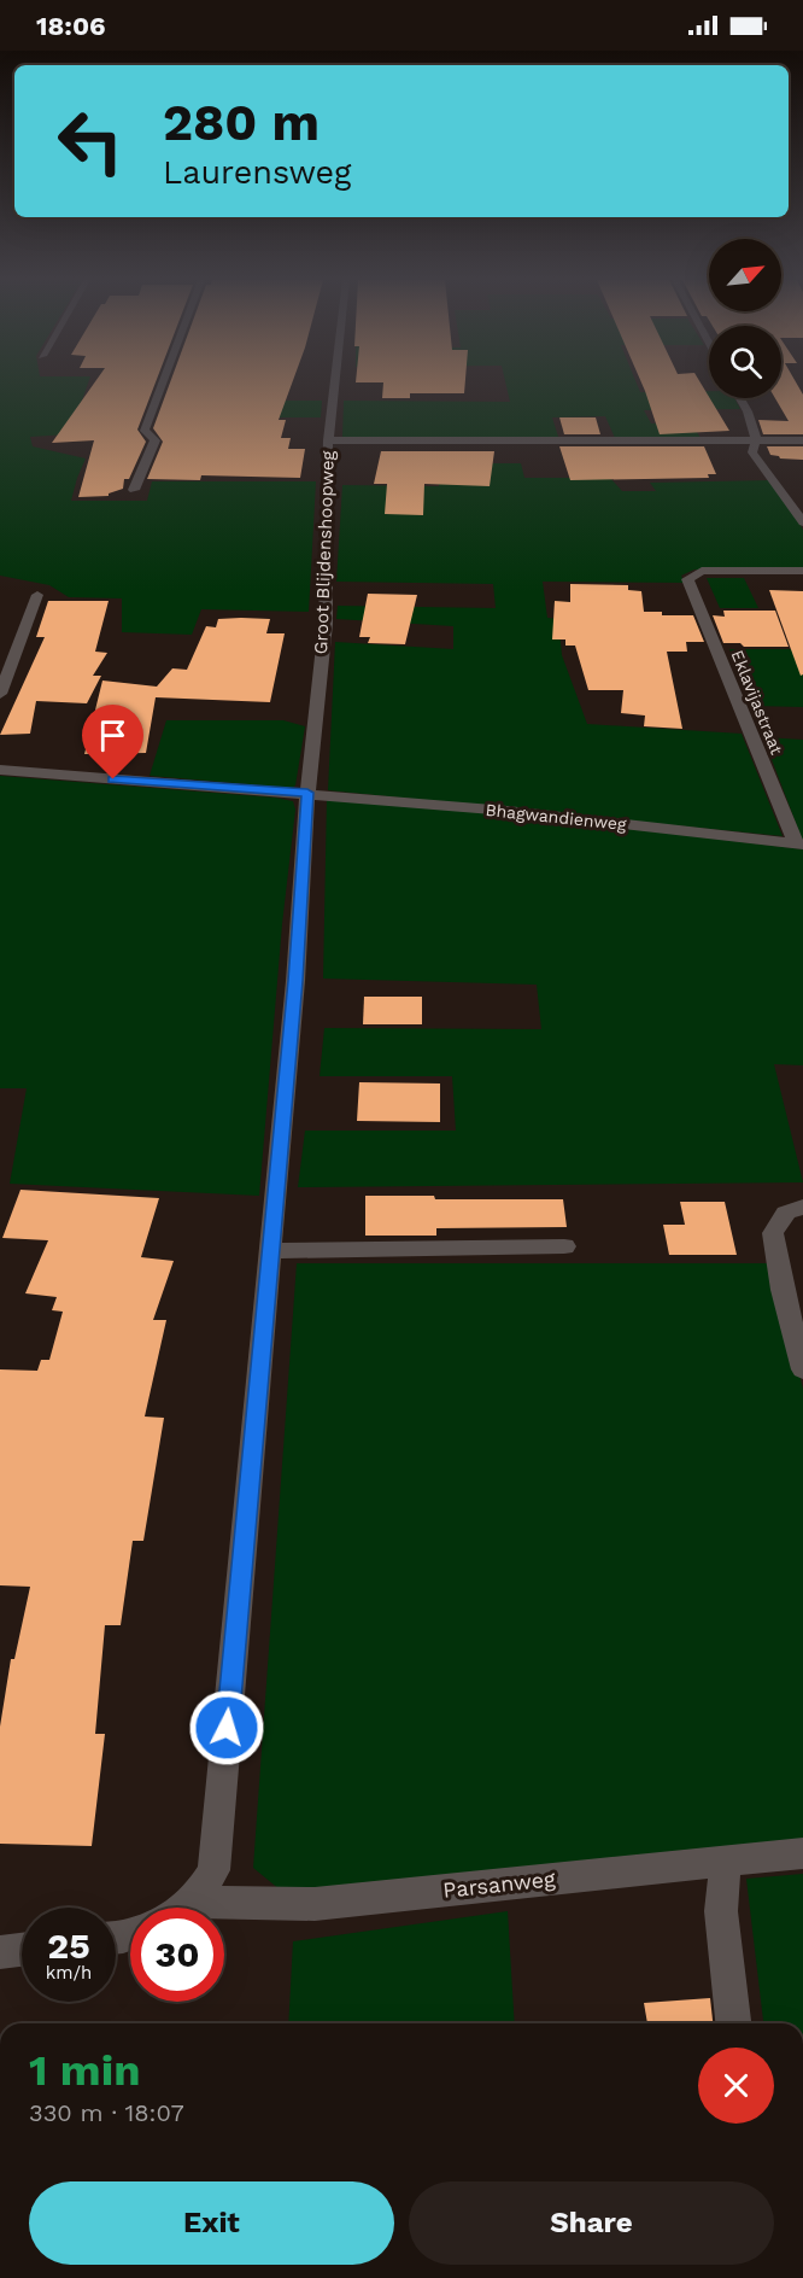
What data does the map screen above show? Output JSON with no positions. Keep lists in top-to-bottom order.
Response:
{
  "streets": {
    "street": [
      "Groot Blijdenshoopweg",
      "Eklavijastraat",
      "Bhagwandienweg",
      "Parsanweg"
    ]
  },
  "crossings": [
    ["Groot Blijdenshoopweg", "Bhagwandienweg"],
    ["Groot Blijdenshoopweg", "Parsanweg"],
    ["Eklavijastraat", "Bhagwandienweg"]
  ],
  "north": "top right",
  "page": {
    "status": "18:06",
    "turn": ["280 m", "Laurensweg"],
    "speed": "25 km/h",
    "limit": "30",
    "heading": ["1 min", "330 m · 18:07"],
    "buttons": ["Exit", "Share"]
  }
}
